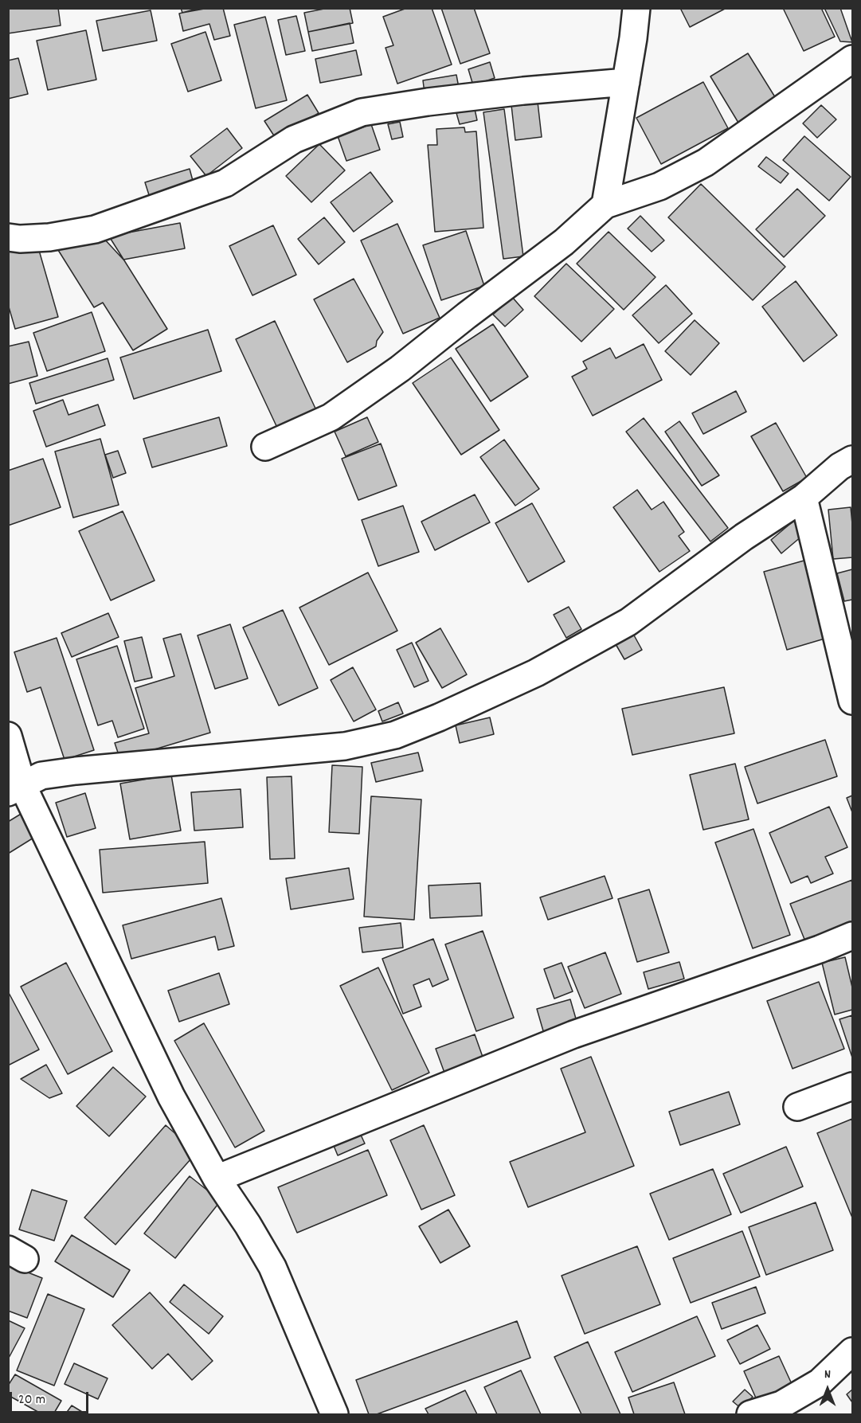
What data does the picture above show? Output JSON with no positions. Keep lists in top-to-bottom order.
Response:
{
  "scale_bar": "20 m",
  "north": "top"
}
